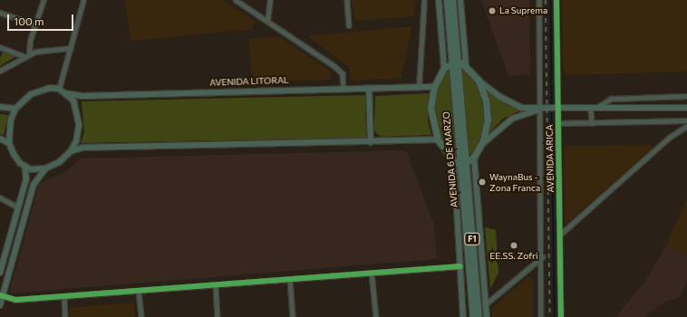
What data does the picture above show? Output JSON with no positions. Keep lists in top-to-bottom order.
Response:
{
  "streets": {
    "highway": ["AVENIDA 6 DE MARZO", "F1"],
    "main road": ["AVENIDA LITORAL"],
    "street": ["AVENIDA ARICA"]
  },
  "places": ["La Suprema", "WaynaBus - Zona Franca", "EE.SS. Zofri"],
  "scale_bar": "100 m"
}
